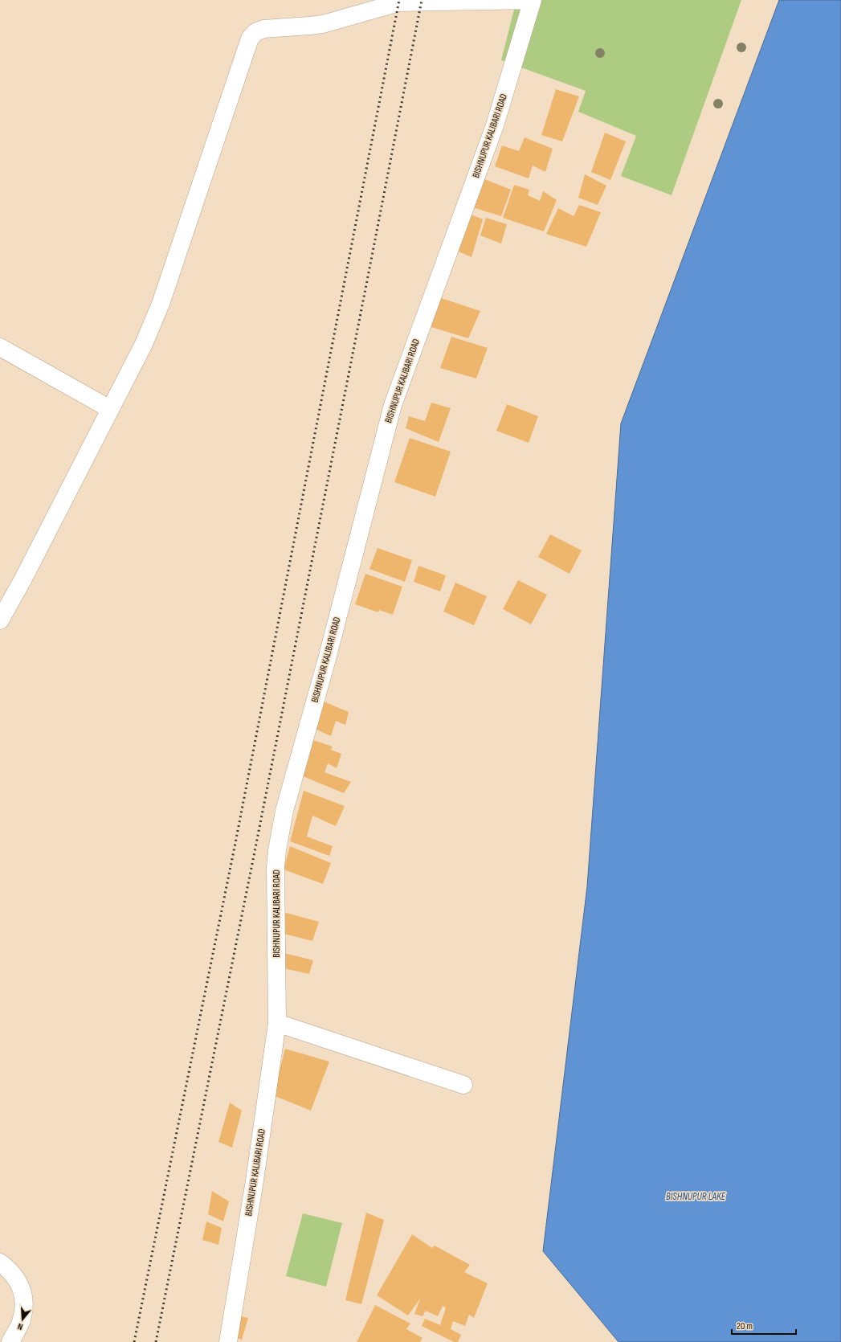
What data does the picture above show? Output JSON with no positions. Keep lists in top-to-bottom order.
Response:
{
  "streets": {
    "street": ["BISHNUPUR KALIBARI ROAD"]
  },
  "water": ["BISHNUPUR LAKE"],
  "scale_bar": "20 m",
  "north": "bottom"
}
